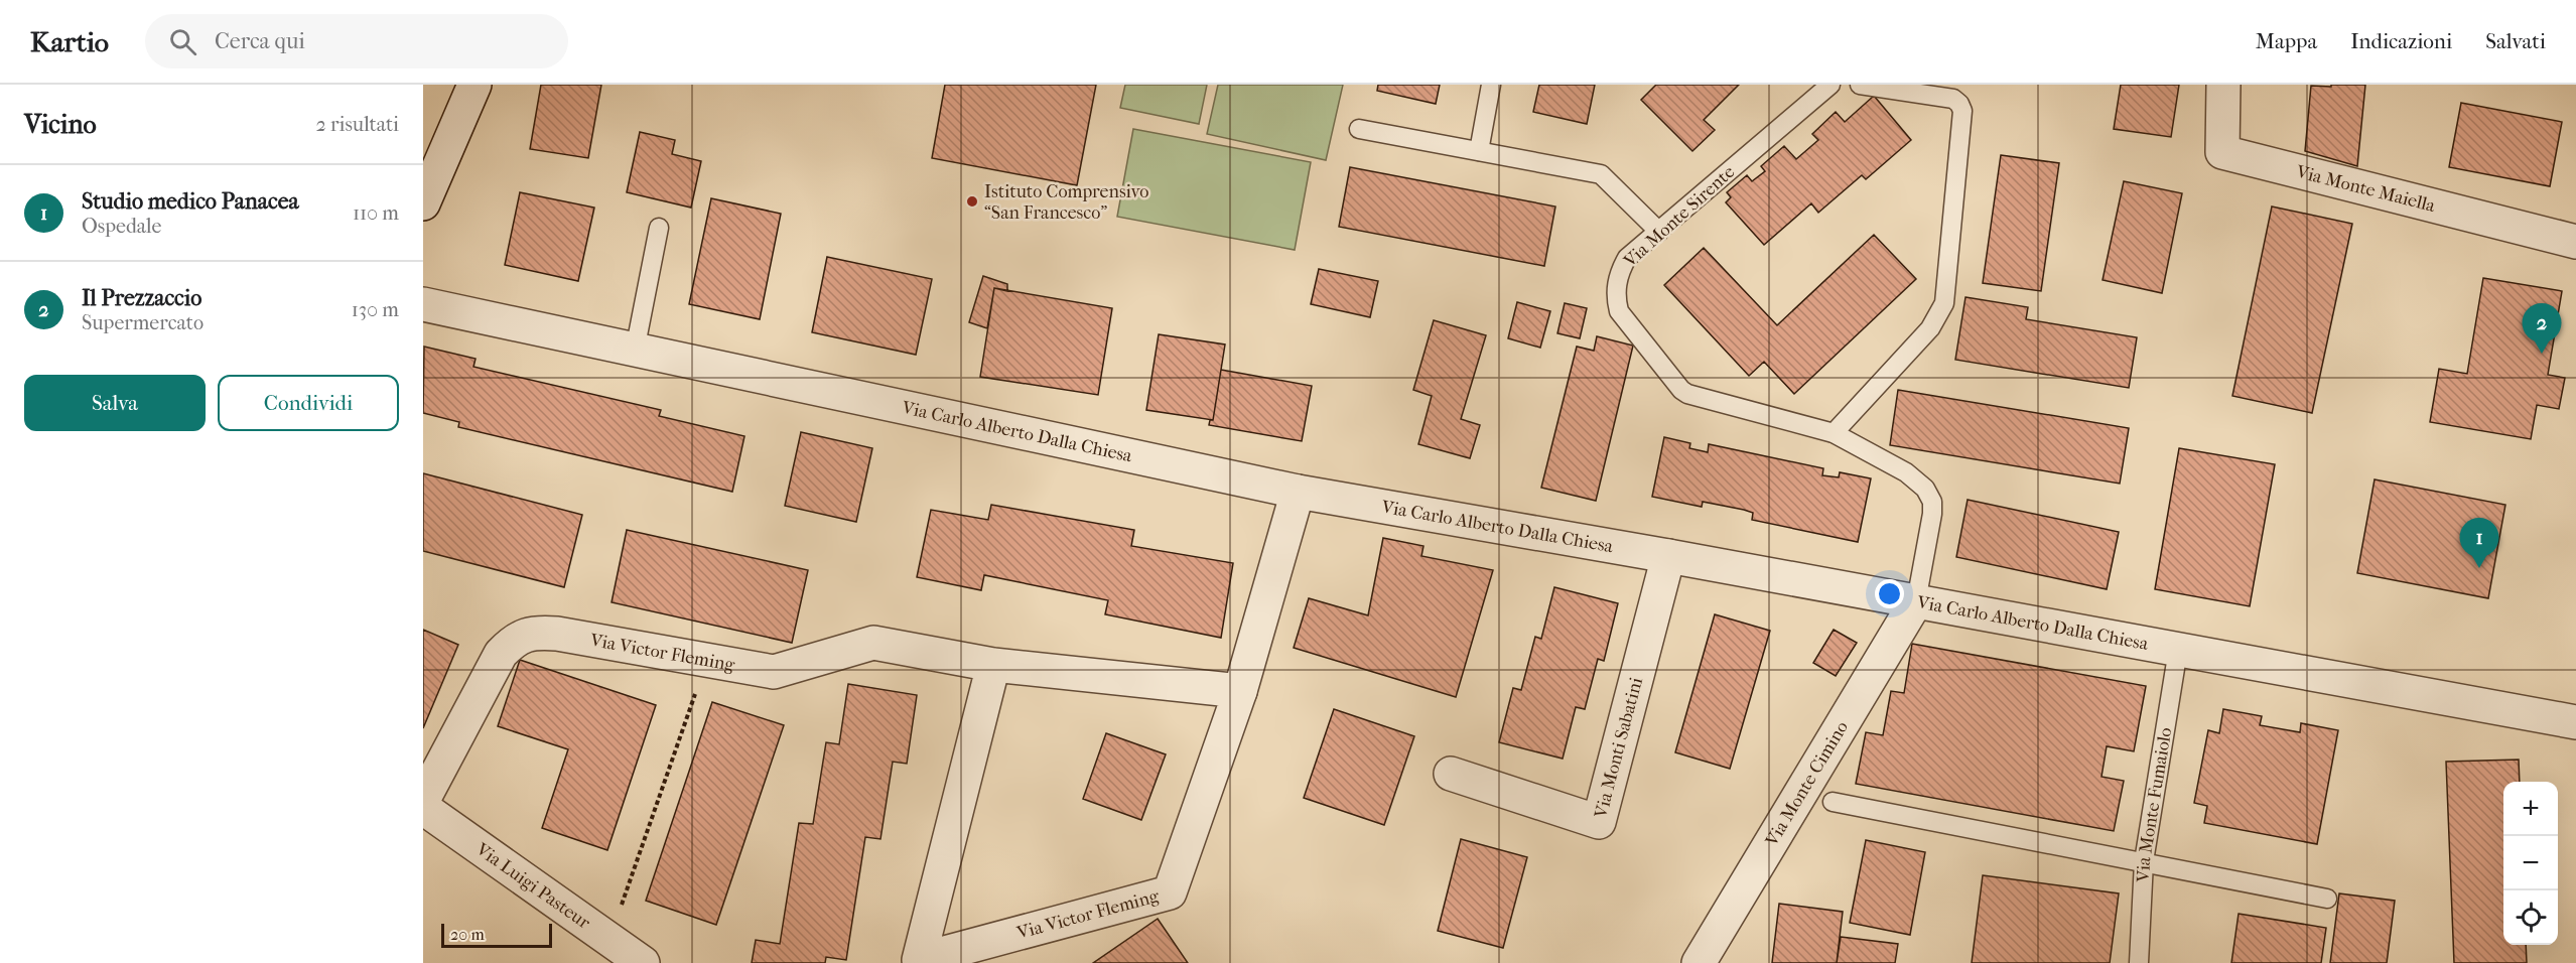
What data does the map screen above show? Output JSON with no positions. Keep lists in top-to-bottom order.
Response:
{
  "streets": {
    "street": [
      "Via Monte Maiella",
      "Via Carlo Alberto Dalla Chiesa",
      "Via Victor Fleming",
      "Via Monti Sabatini",
      "Via Monte Cimino",
      "Via Luigi Pasteur"
    ],
    "lane": ["Via Monte Sirente", "Via Monte Fumaiolo"]
  },
  "crossings": [
    ["Via Monte Sirente", "Via Carlo Alberto Dalla Chiesa"],
    ["Via Monte Sirente", "Via Monte Cimino"],
    ["Via Carlo Alberto Dalla Chiesa", "Via Victor Fleming"],
    ["Via Carlo Alberto Dalla Chiesa", "Via Monti Sabatini"],
    ["Via Carlo Alberto Dalla Chiesa", "Via Monte Cimino"],
    ["Via Carlo Alberto Dalla Chiesa", "Via Monte Fumaiolo"]
  ],
  "places": ["Istituto Comprensivo “San Francesco”"],
  "scale_bar": "20 m",
  "page": {
    "header": "Kartio",
    "search": "Cerca qui",
    "nav": ["Mappa", "Indicazioni", "Salvati"],
    "heading": ["Vicino", "2 risultati"],
    "list": [
      {
        "mark": "1",
        "name": "Studio medico Panacea",
        "note": "Ospedale",
        "value": "110 m"
      },
      {
        "mark": "2",
        "name": "Il Prezzaccio",
        "note": "Supermercato",
        "value": "130 m"
      }
    ],
    "pins": ["2", "1"],
    "buttons": ["Salva", "Condividi"],
    "map_buttons": ["+", "−"],
    "scale": "20 m"
  }
}
